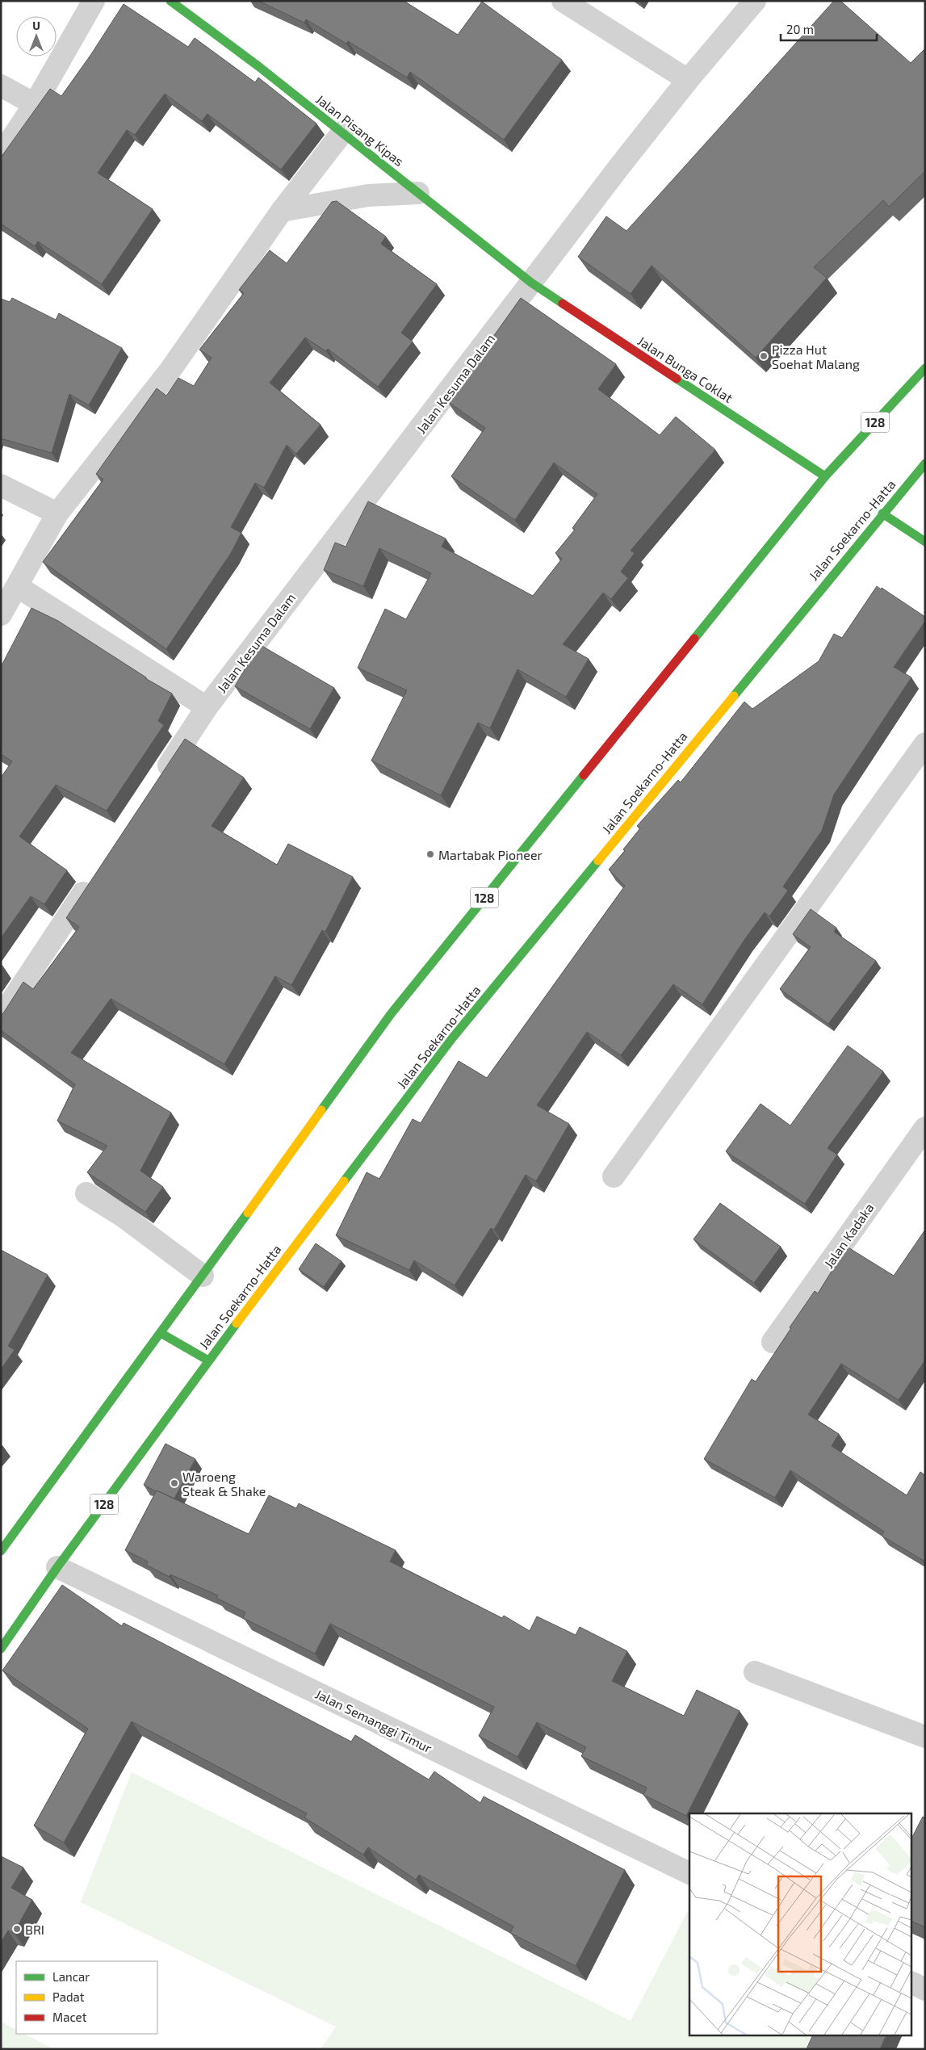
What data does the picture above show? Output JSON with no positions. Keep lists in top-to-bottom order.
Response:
{
  "streets": {
    "main road": [
      "Jalan Pisang Kipas",
      "Jalan Bunga Coklat",
      "128",
      "Jalan Soekarno-Hatta"
    ],
    "street": ["Jalan Kesuma Dalam", "Jalan Kadaka", "Jalan Semanggi Timur"]
  },
  "crossings": [
    ["Jalan Pisang Kipas", "Jalan Bunga Coklat"],
    ["Jalan Pisang Kipas", "Jalan Kesuma Dalam"],
    ["Jalan Bunga Coklat", "Jalan Kesuma Dalam"],
    ["Jalan Bunga Coklat", "128"],
    ["Jalan Soekarno-Hatta", "Jalan Semanggi Timur"]
  ],
  "places": [
    "Pizza Hut Soehat Malang",
    "Martabak Pioneer",
    "Waroeng Steak & Shake",
    "BRI"
  ],
  "legend": ["Lancar", "Padat", "Macet"],
  "scale_bar": "20 m",
  "north": "top"
}
